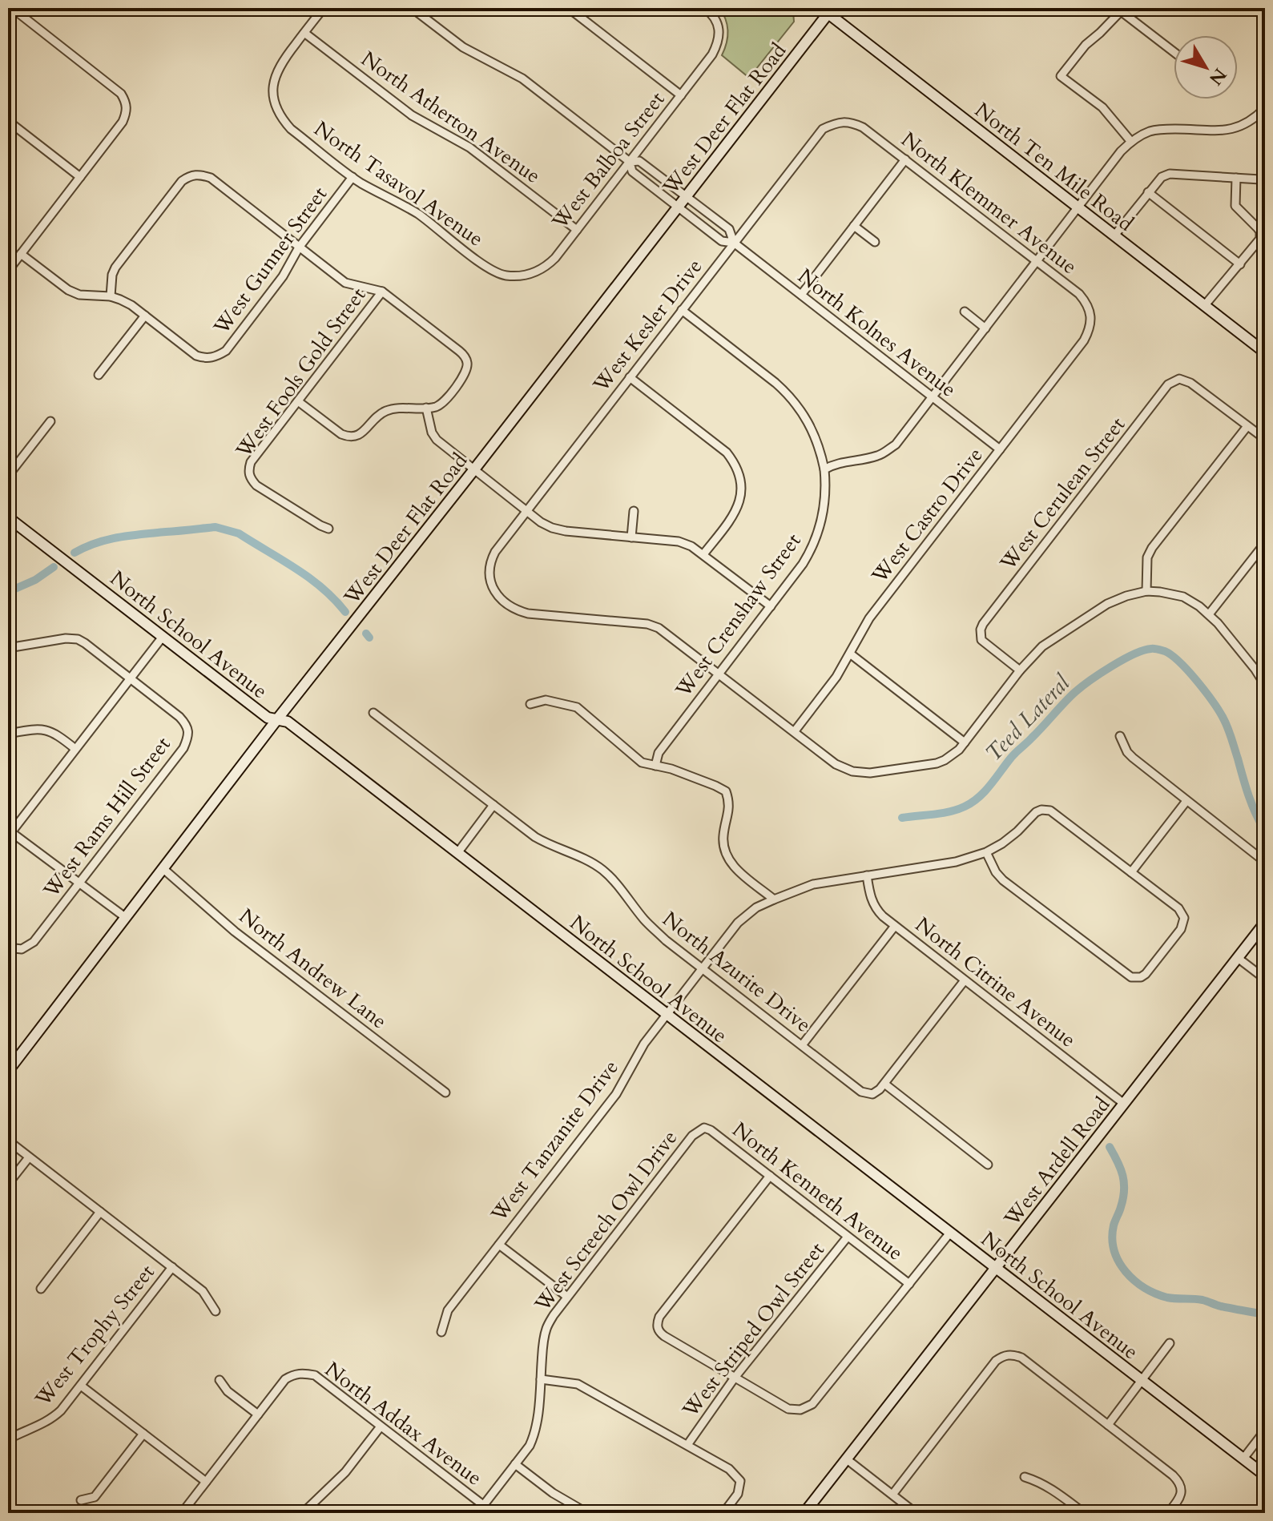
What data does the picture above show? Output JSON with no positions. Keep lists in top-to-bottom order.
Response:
{
  "streets": {
    "street": [
      "North Atherton Avenue",
      "West Deer Flat Road",
      "West Balboa Street",
      "North Ten Mile Road",
      "North Tasavol Avenue",
      "North Klemmer Avenue",
      "West Gunner Street",
      "West Kesler Drive",
      "North Kolnes Avenue",
      "West Fools Gold Street",
      "West Cerulean Street",
      "West Castro Drive",
      "West Crenshaw Street",
      "North School Avenue",
      "West Rams Hill Street",
      "North Andrew Lane",
      "North Azurite Drive",
      "North Citrine Avenue",
      "West Tanzanite Drive",
      "West Ardell Road",
      "North Kenneth Avenue",
      "West Screech Owl Drive",
      "West Striped Owl Street",
      "West Trophy Street",
      "North Addax Avenue"
    ]
  },
  "crossings": [
    ["North Atherton Avenue", "West Balboa Street"],
    ["North Atherton Avenue", "North Tasavol Avenue"],
    ["West Deer Flat Road", "North Ten Mile Road"],
    ["West Deer Flat Road", "North Kolnes Avenue"],
    ["West Deer Flat Road", "North School Avenue"],
    ["West Deer Flat Road", "North Andrew Lane"],
    ["West Balboa Street", "North Tasavol Avenue"],
    ["West Balboa Street", "North Kolnes Avenue"],
    ["North Tasavol Avenue", "West Gunner Street"],
    ["North Klemmer Avenue", "West Kesler Drive"],
    ["North Klemmer Avenue", "West Castro Drive"],
    ["West Kesler Drive", "North Kolnes Avenue"],
    ["West Kesler Drive", "West Crenshaw Street"],
    ["North Kolnes Avenue", "West Castro Drive"],
    ["North School Avenue", "West Tanzanite Drive"],
    ["North School Avenue", "West Ardell Road"],
    ["North Azurite Drive", "West Tanzanite Drive"],
    ["North Citrine Avenue", "West Tanzanite Drive"],
    ["North Citrine Avenue", "West Ardell Road"],
    ["North Kenneth Avenue", "West Screech Owl Drive"],
    ["North Kenneth Avenue", "West Striped Owl Street"],
    ["West Screech Owl Drive", "North Addax Avenue"]
  ],
  "water": ["Teed Lateral"],
  "north": "bottom right"
}
